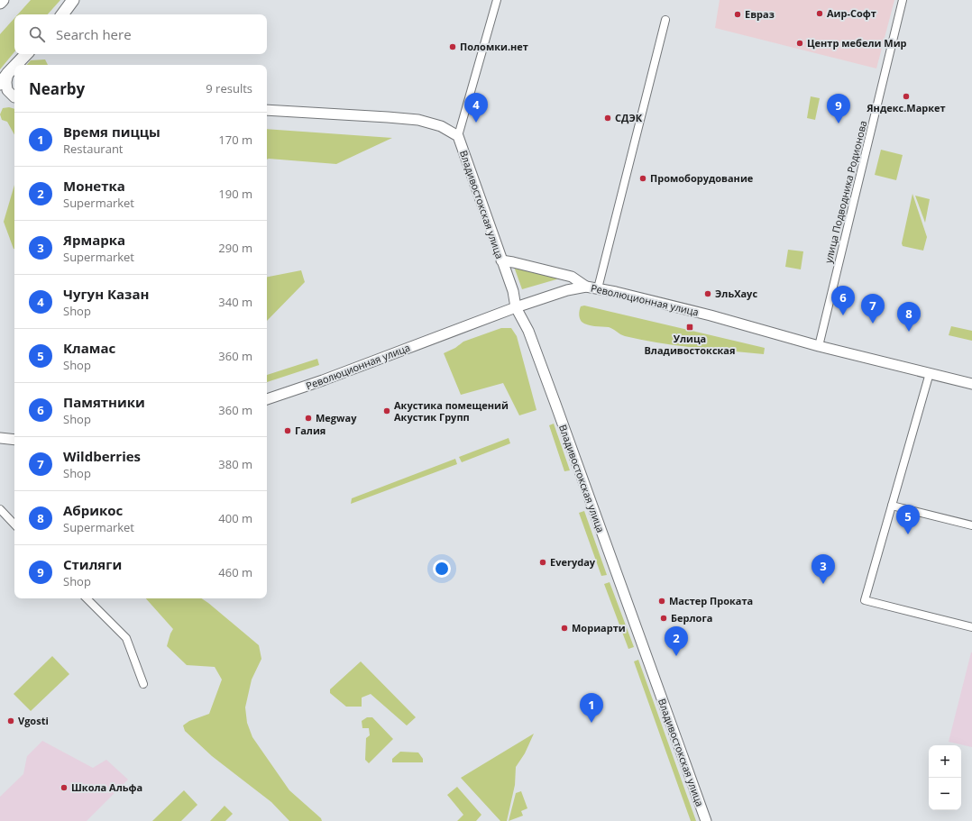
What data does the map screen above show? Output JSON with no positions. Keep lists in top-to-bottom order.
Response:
{
  "streets": {
    "street": ["улица Подводника Родионова", "Владивостокская улица", "Революционная улица"]
  },
  "crossings": [
    ["улица Подводника Родионова", "Революционная улица"],
    ["Владивостокская улица", "Революционная улица"]
  ],
  "places": {
    "other": [
      "Аир-Софт",
      "Евраз",
      "Центр мебели Мир",
      "Поломки.нет",
      "Яндекс.Маркет",
      "СДЭК",
      "Промоборудование",
      "ЭльХаус",
      "Акустика помещений Акустик Групп",
      "Megway",
      "Галия",
      "Everyday",
      "Мастер Проката",
      "Берлога",
      "Мориарти",
      "Vgosti",
      "Школа Альфа"
    ],
    "transit": ["Улица Владивостокская"]
  },
  "page": {
    "search": "Search here",
    "heading": ["Nearby", "9 results"],
    "pins": [
      "4",
      "9",
      "6",
      "7",
      "8",
      "5",
      "3",
      "2",
      "1"
    ],
    "list": [
      {
        "mark": "1",
        "name": "Время пиццы",
        "note": "Restaurant",
        "value": "170 m"
      },
      {
        "mark": "2",
        "name": "Монетка",
        "note": "Supermarket",
        "value": "190 m"
      },
      {
        "mark": "3",
        "name": "Ярмарка",
        "note": "Supermarket",
        "value": "290 m"
      },
      {
        "mark": "4",
        "name": "Чугун Казан",
        "note": "Shop",
        "value": "340 m"
      },
      {
        "mark": "5",
        "name": "Кламас",
        "note": "Shop",
        "value": "360 m"
      },
      {
        "mark": "6",
        "name": "Памятники",
        "note": "Shop",
        "value": "360 m"
      },
      {
        "mark": "7",
        "name": "Wildberries",
        "note": "Shop",
        "value": "380 m"
      },
      {
        "mark": "8",
        "name": "Абрикос",
        "note": "Supermarket",
        "value": "400 m"
      },
      {
        "mark": "9",
        "name": "Стиляги",
        "note": "Shop",
        "value": "460 m"
      }
    ],
    "map_buttons": ["+", "−"]
  }
}
